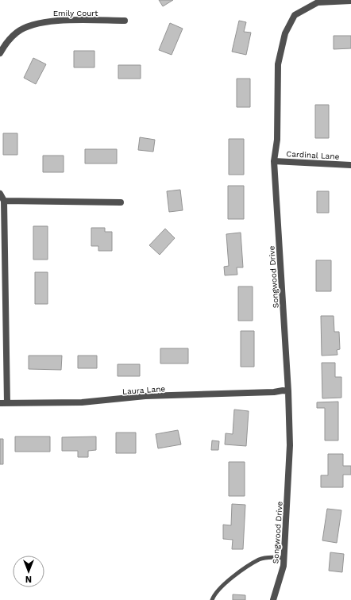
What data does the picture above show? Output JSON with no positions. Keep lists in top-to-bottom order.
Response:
{
  "streets": {
    "street": [
      "Emily Court",
      "Cardinal Lane",
      "Songwood Drive",
      "Laura Lane"
    ]
  },
  "crossings": [
    ["Cardinal Lane", "Songwood Drive"],
    ["Songwood Drive", "Laura Lane"]
  ],
  "north": "bottom"
}
